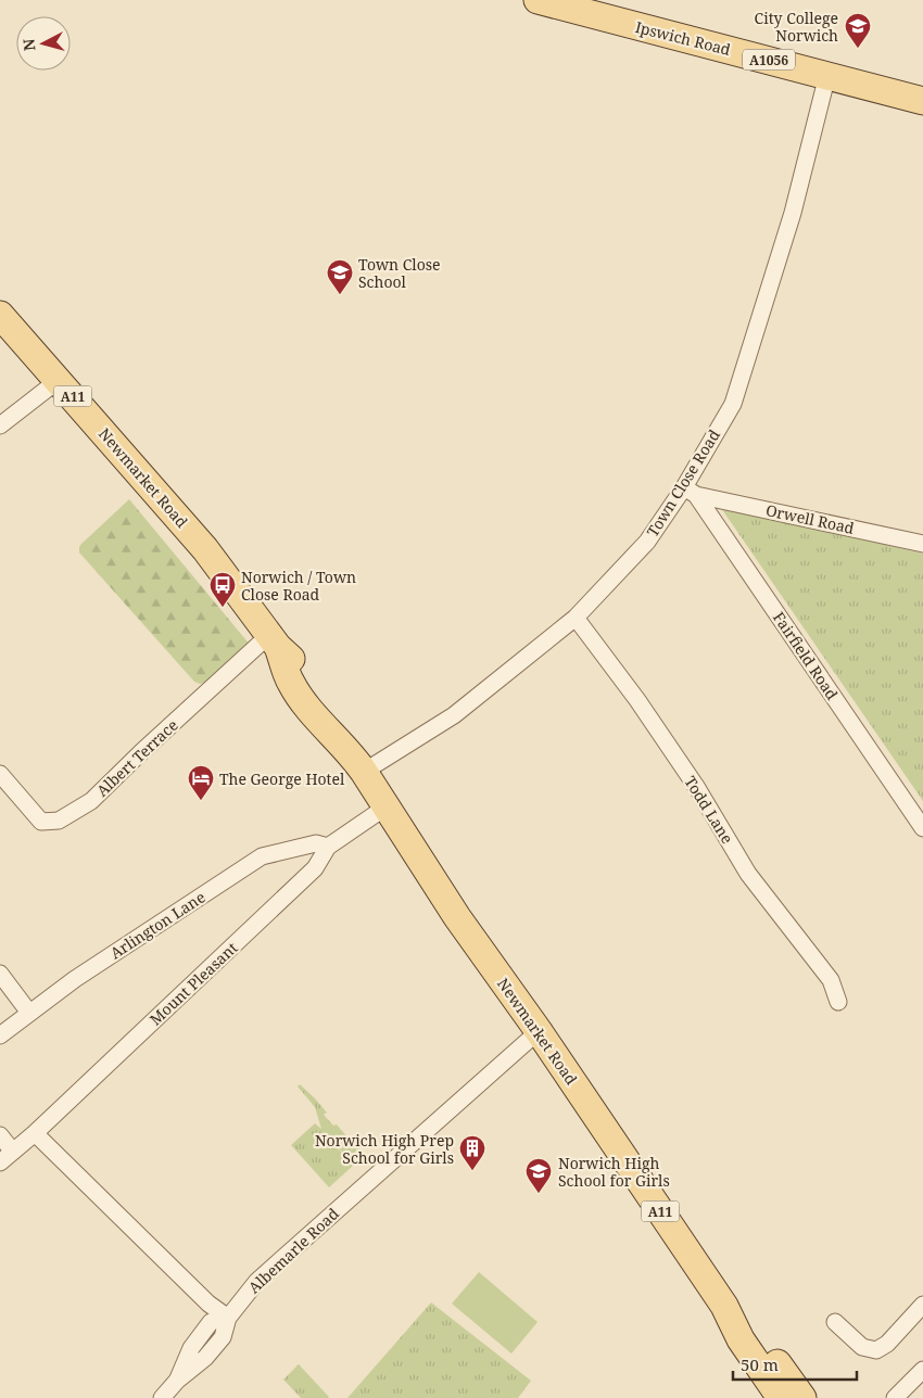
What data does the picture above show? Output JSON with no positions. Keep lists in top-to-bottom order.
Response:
{
  "streets": {
    "main road": [
      "Ipswich Road",
      "A1056",
      "A11",
      "Newmarket Road"
    ],
    "street": [
      "Town Close Road",
      "Orwell Road",
      "Fairfield Road",
      "Albert Terrace",
      "Todd Lane",
      "Arlington Lane",
      "Mount Pleasant",
      "Albemarle Road"
    ]
  },
  "crossings": [
    ["Ipswich Road", "Town Close Road"],
    ["Newmarket Road", "Town Close Road"],
    ["Newmarket Road", "Albert Terrace"],
    ["Newmarket Road", "Mount Pleasant"],
    ["Newmarket Road", "Albemarle Road"],
    ["Town Close Road", "Orwell Road"],
    ["Town Close Road", "Fairfield Road"],
    ["Town Close Road", "Todd Lane"],
    ["Orwell Road", "Fairfield Road"],
    ["Arlington Lane", "Mount Pleasant"]
  ],
  "places": {
    "school or university": ["City College Norwich", "Town Close School", "Norwich High School for Girls"],
    "bus stop": ["Norwich / Town Close Road"],
    "hotel": ["The George Hotel"],
    "building": ["Norwich High Prep School for Girls"]
  },
  "scale_bar": "50 m",
  "north": "left"
}
